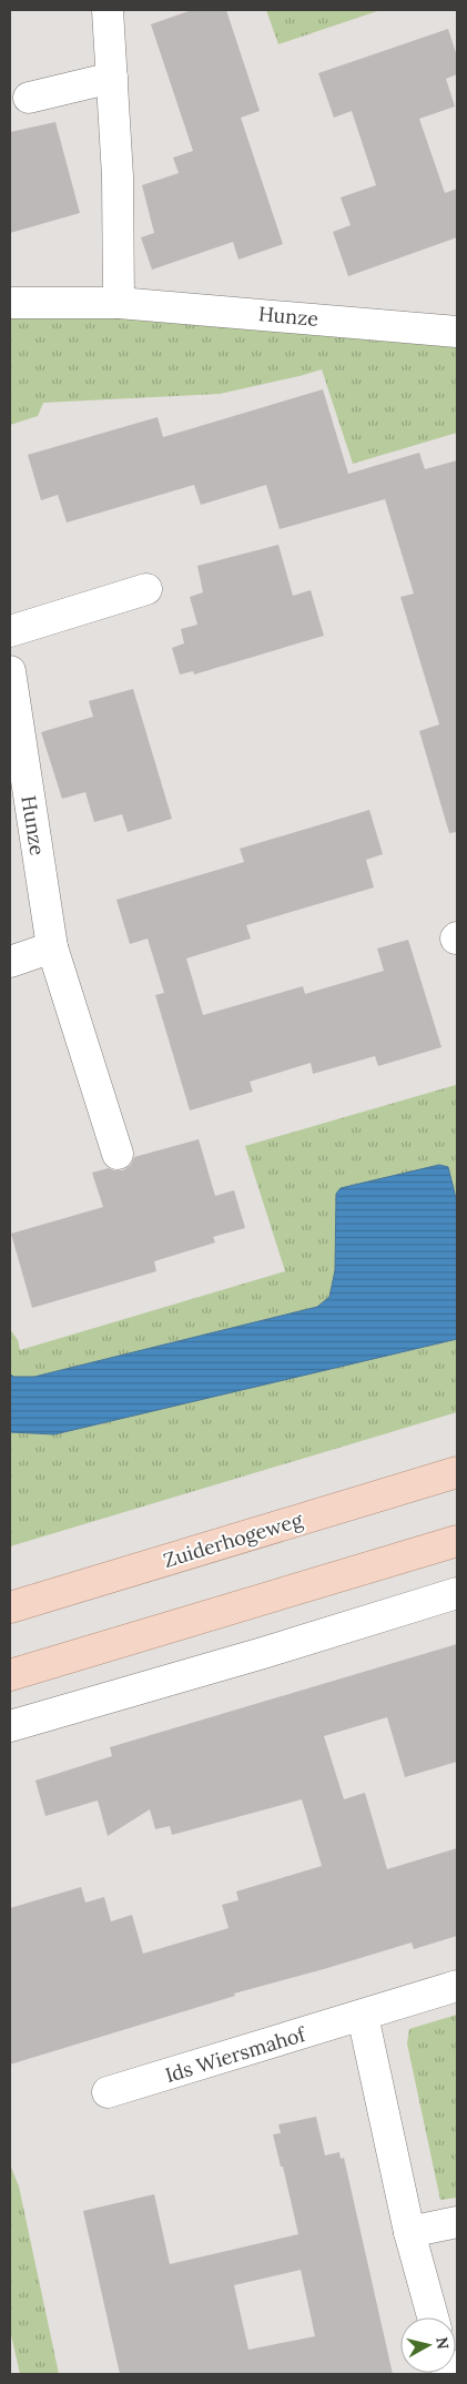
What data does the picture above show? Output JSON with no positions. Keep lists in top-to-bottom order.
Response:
{
  "streets": {
    "main road": ["Zuiderhogeweg"],
    "street": ["Hunze", "Ids Wiersmahof"]
  },
  "north": "right"
}
